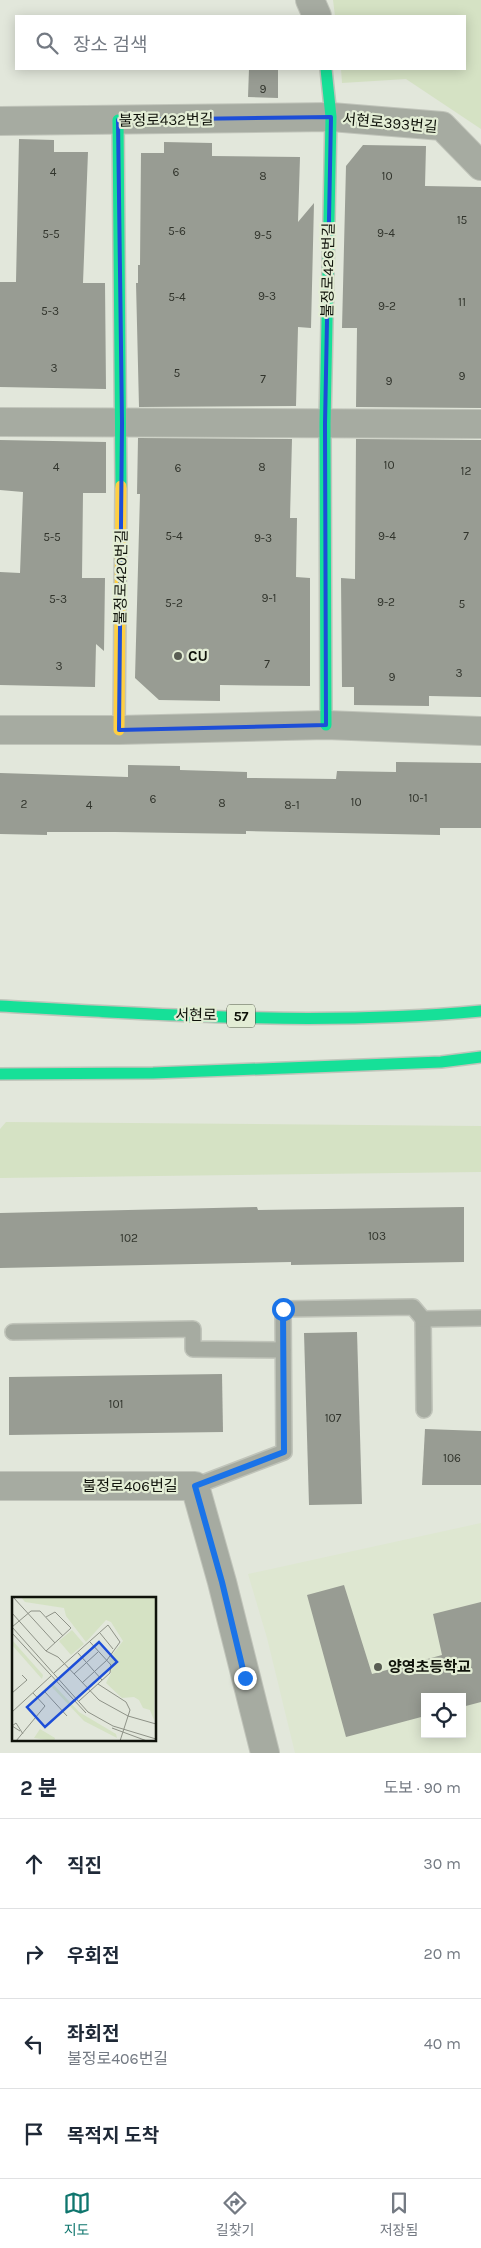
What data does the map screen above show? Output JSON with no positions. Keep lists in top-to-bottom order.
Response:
{
  "streets": {
    "street": [
      "불정로432번길",
      "서현로393번길",
      "불정로426번길",
      "불정로420번길",
      "서현로",
      "57",
      "불정로406번길"
    ]
  },
  "crossings": [
    ["불정로432번길", "서현로393번길"],
    ["불정로432번길", "불정로426번길"],
    ["서현로393번길", "불정로426번길"]
  ],
  "places": ["CU", "양영초등학교"],
  "house_numbers": [
    "9",
    "4",
    "6",
    "8",
    "10",
    "15",
    "5-6",
    "9-4",
    "5-5",
    "9-5",
    "9-3",
    "5-4",
    "11",
    "9-2",
    "5-3",
    "3",
    "5",
    "9",
    "7",
    "9",
    "10",
    "4",
    "8",
    "6",
    "12",
    "5-4",
    "9-4",
    "7",
    "5-5",
    "9-3",
    "9-1",
    "5-3",
    "9-2",
    "5-2",
    "5",
    "7",
    "3",
    "3",
    "9",
    "10-1",
    "6",
    "10",
    "8",
    "2",
    "4",
    "8-1",
    "103",
    "102",
    "101",
    "107",
    "106"
  ],
  "page": {
    "search": "장소 검색",
    "heading": ["2 분", "도보 · 90 m"],
    "list": [
      ["직진", "30 m"],
      ["우회전", "20 m"],
      ["좌회전", "불정로406번길", "40 m"],
      "목적지 도착"
    ],
    "nav": ["지도", "길찾기", "저장됨"]
  }
}
